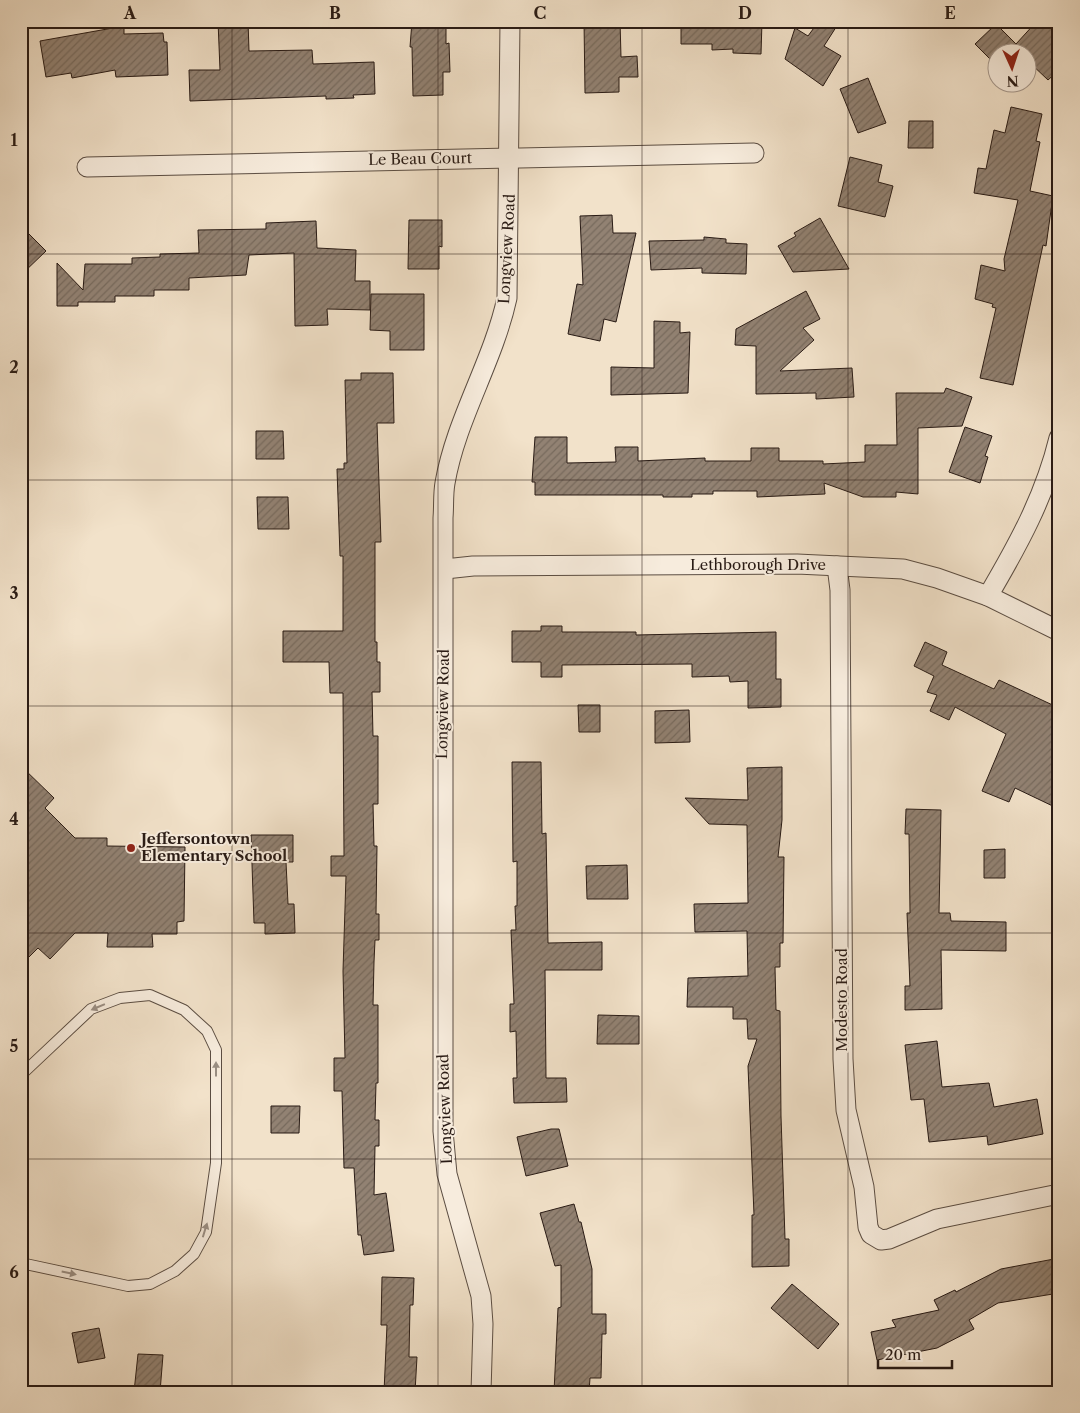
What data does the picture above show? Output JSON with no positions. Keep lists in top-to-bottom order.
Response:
{
  "streets": {
    "street": [
      "Le Beau Court",
      "Longview Road",
      "Lethborough Drive",
      "Modesto Road"
    ]
  },
  "crossings": [
    ["Le Beau Court", "Longview Road"],
    ["Longview Road", "Lethborough Drive"],
    ["Lethborough Drive", "Modesto Road"]
  ],
  "places": ["Jeffersontown Elementary School"],
  "scale_bar": "20 m",
  "north": "bottom",
  "grid": {
    "columns": [
      "A",
      "B",
      "C",
      "D",
      "E"
    ],
    "rows": [
      "1",
      "2",
      "3",
      "4",
      "5",
      "6"
    ]
  }
}
